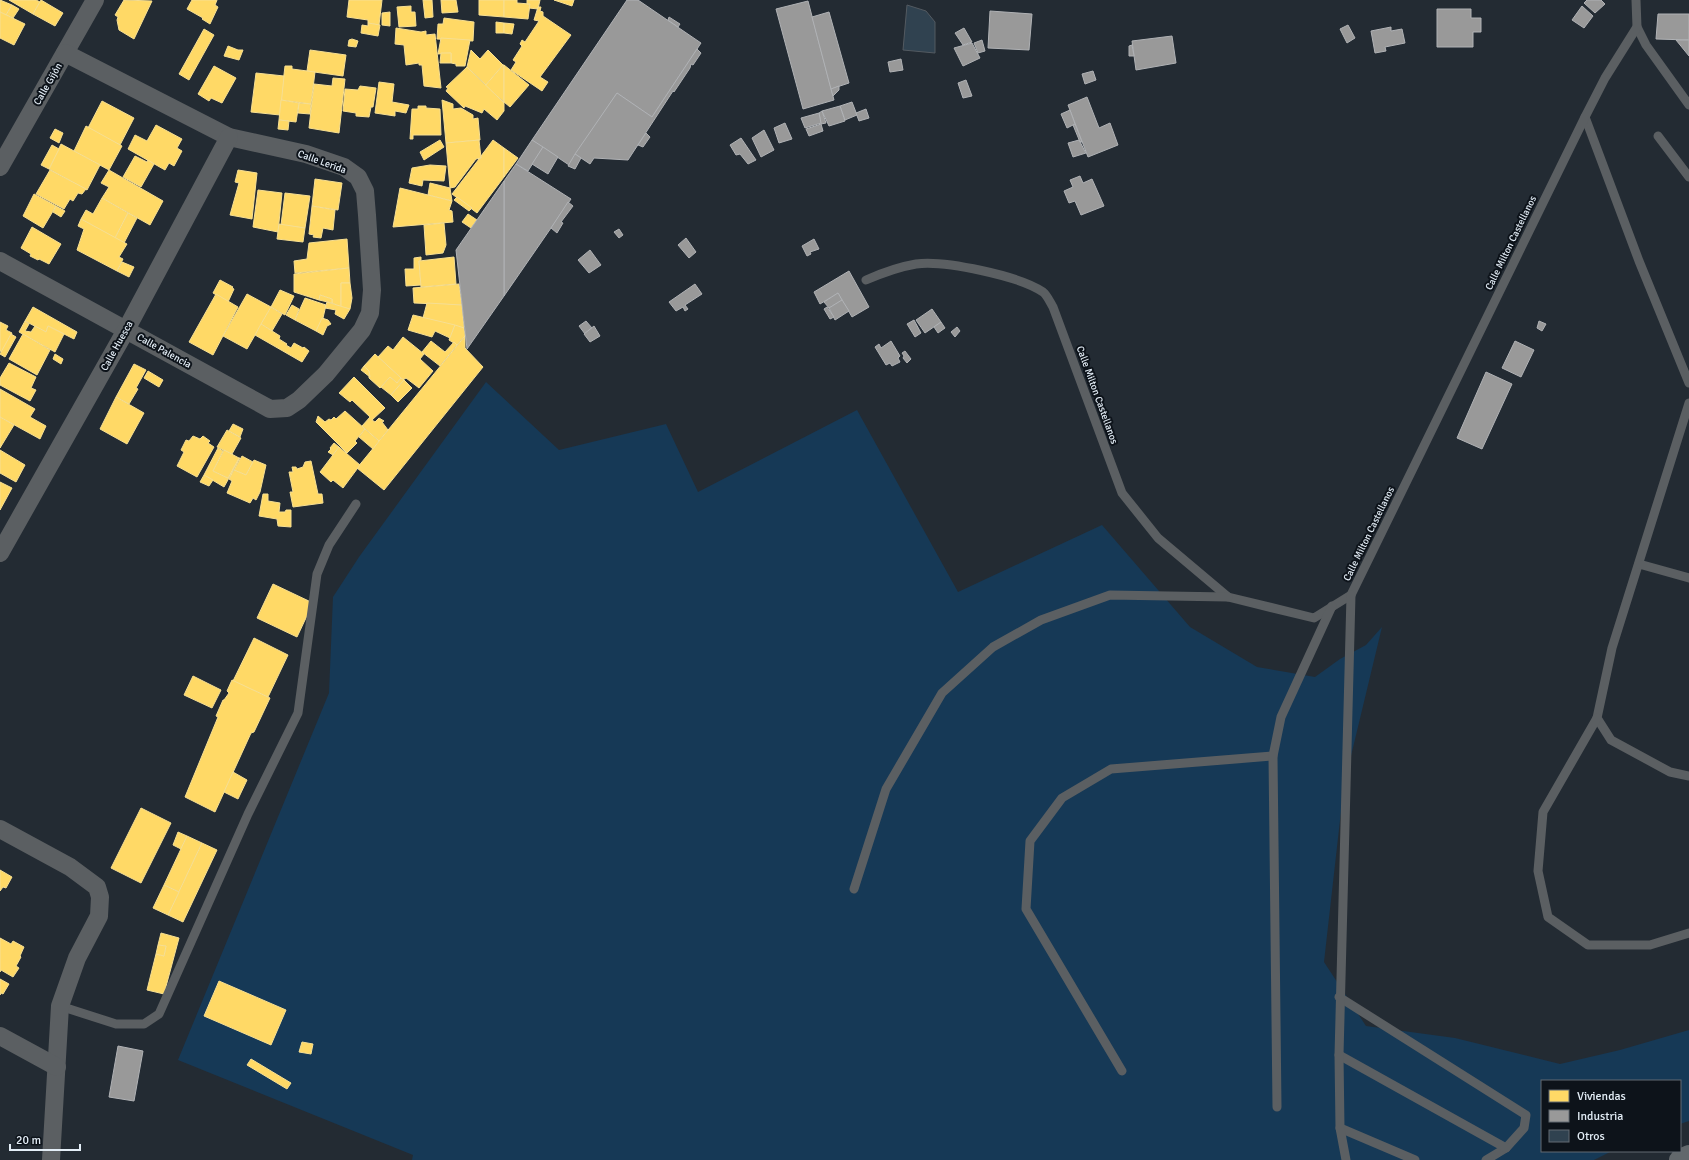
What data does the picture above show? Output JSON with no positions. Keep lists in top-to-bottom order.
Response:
{
  "streets": {
    "street": [
      "Calle Gijón",
      "Calle Lerida",
      "Calle Huesca",
      "Calle Palencia"
    ],
    "lane": ["Calle Milton Castellanos"]
  },
  "crossings": [
    ["Calle Gijón", "Calle Lerida"],
    ["Calle Lerida", "Calle Huesca"],
    ["Calle Lerida", "Calle Palencia"],
    ["Calle Huesca", "Calle Palencia"]
  ],
  "legend": ["Viviendas", "Industria", "Otros"],
  "scale_bar": "20 m"
}
